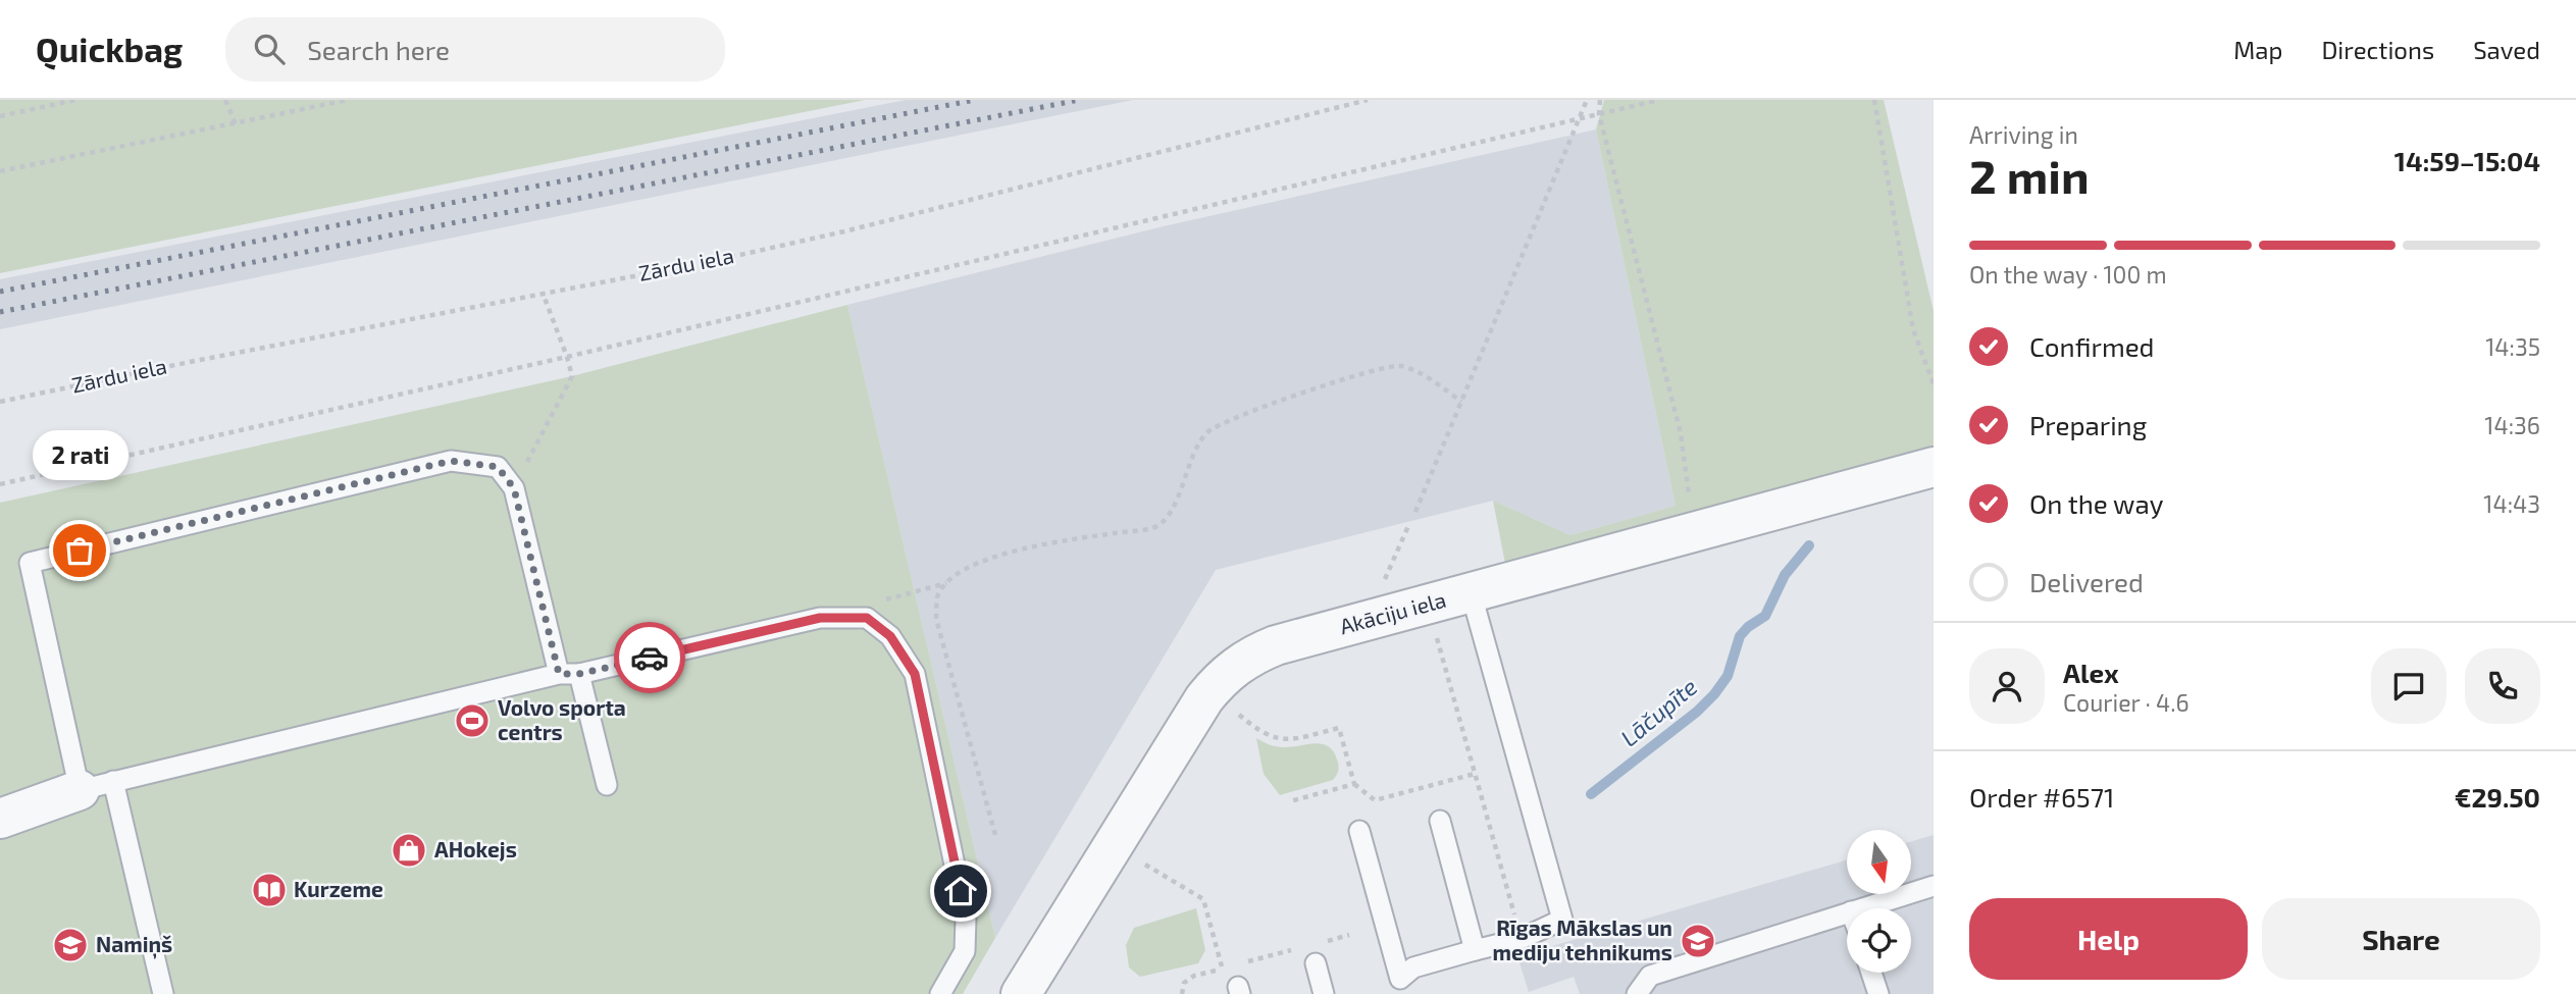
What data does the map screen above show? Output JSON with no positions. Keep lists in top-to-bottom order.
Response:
{
  "streets": {
    "street": ["Akāciju iela"],
    "path": ["Zārdu iela"]
  },
  "water": ["Lāčupīte"],
  "places": {
    "other": ["2 rati"],
    "sports": ["Volvo sporta centrs"],
    "shop": ["AHokejs"],
    "library": ["Kurzeme"],
    "school or university": ["Rīgas Mākslas un mediju tehnikums", "Namiņš"]
  },
  "north": "bottom",
  "page": {
    "header": "Quickbag",
    "search": "Search here",
    "nav": ["Map", "Directions", "Saved"],
    "heading": ["2 min", "Arriving in", "14:59–15:04"],
    "panel": [
      "Alex",
      "Courier · 4.6",
      "Order #6571",
      "€29.50"
    ],
    "bar": "On the way · 100 m",
    "list": [
      ["Confirmed", "14:35"],
      ["Preparing", "14:36"],
      ["On the way", "14:43"],
      "Delivered"
    ],
    "bubble": "2 rati",
    "buttons": ["Help", "Share"]
  }
}
